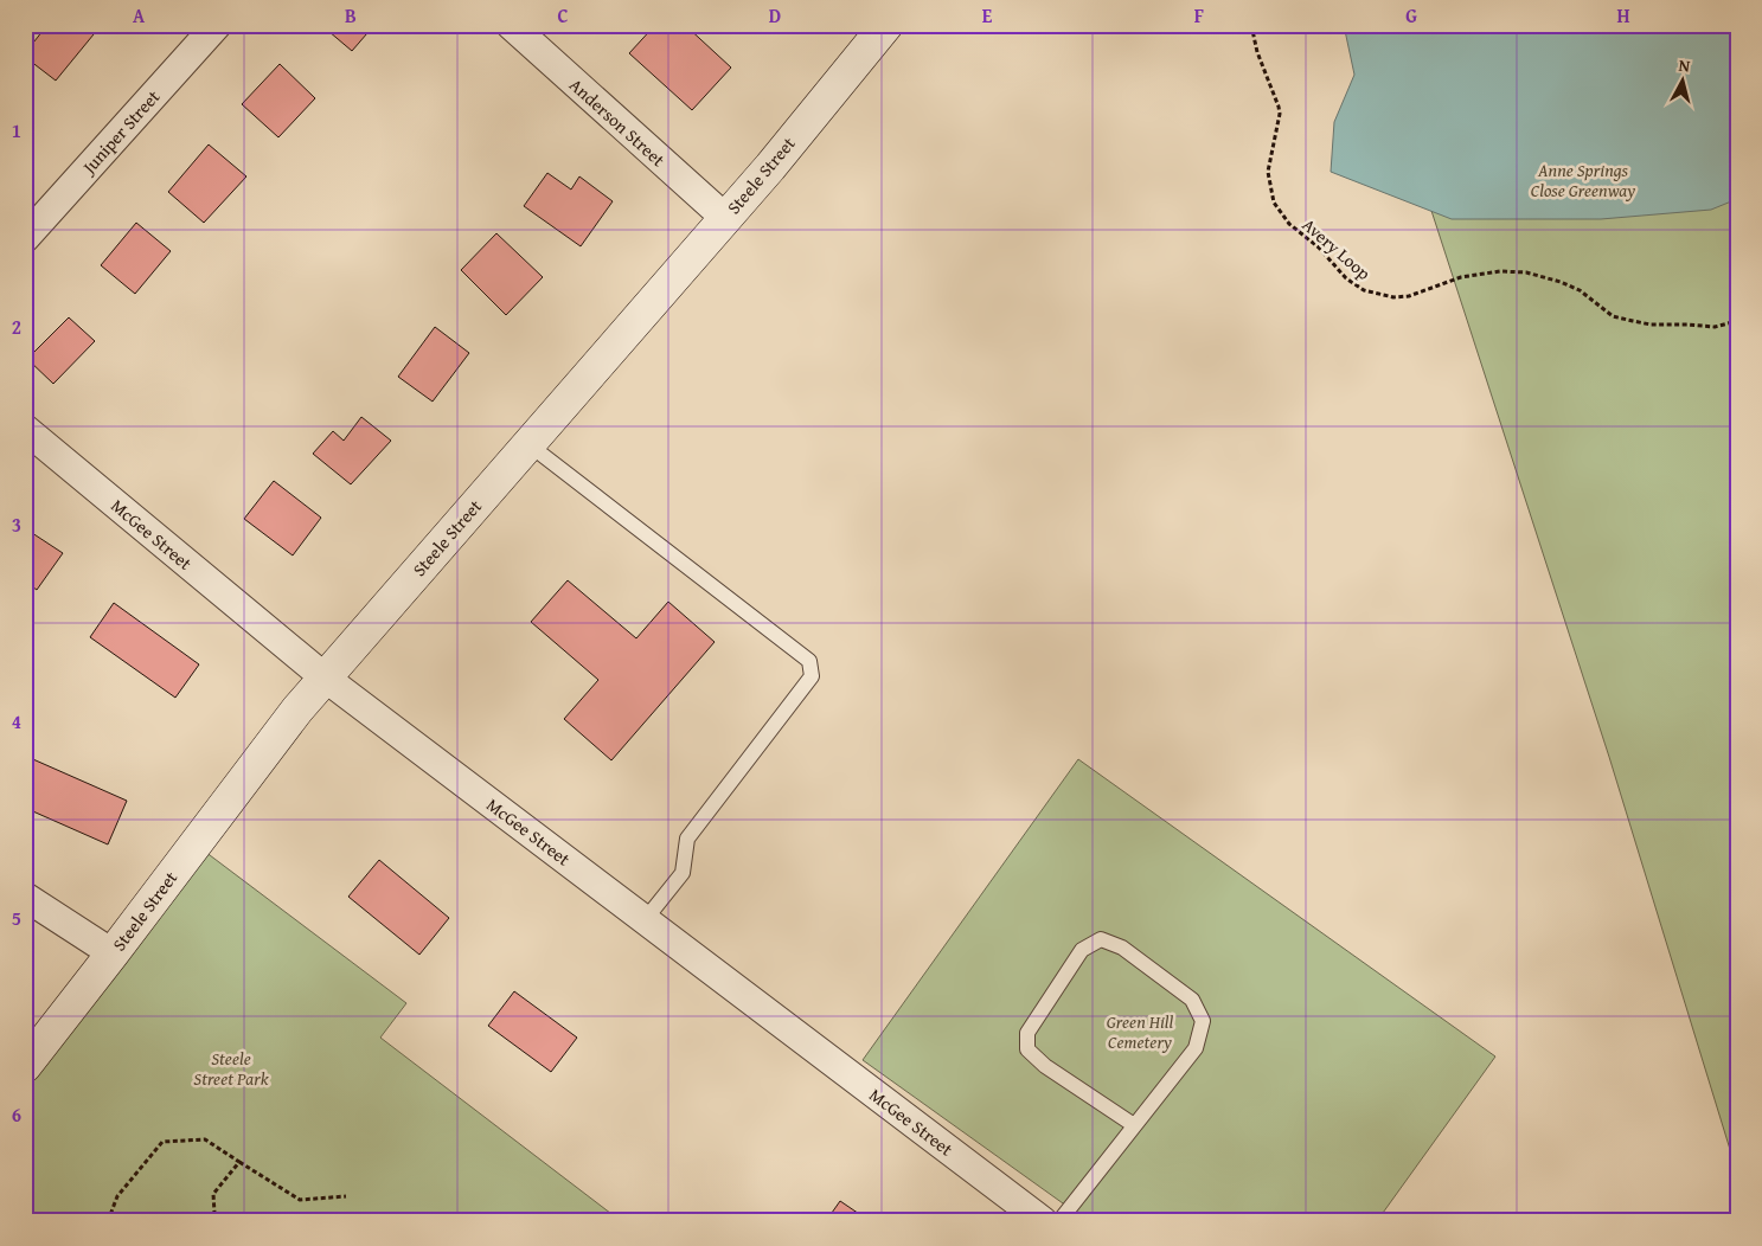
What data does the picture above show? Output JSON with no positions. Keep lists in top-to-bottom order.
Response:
{
  "streets": {
    "street": [
      "Anderson Street",
      "Juniper Street",
      "Steele Street",
      "McGee Street"
    ],
    "path": ["Avery Loop"]
  },
  "crossings": [
    ["Anderson Street", "Steele Street"],
    ["Steele Street", "McGee Street"]
  ],
  "parks": ["Anne Springs Close Greenway", "Green Hill Cemetery", "Steele Street Park"],
  "north": "top",
  "grid": {
    "columns": [
      "A",
      "B",
      "C",
      "D",
      "E",
      "F",
      "G",
      "H"
    ],
    "rows": [
      "1",
      "2",
      "3",
      "4",
      "5",
      "6"
    ]
  }
}
